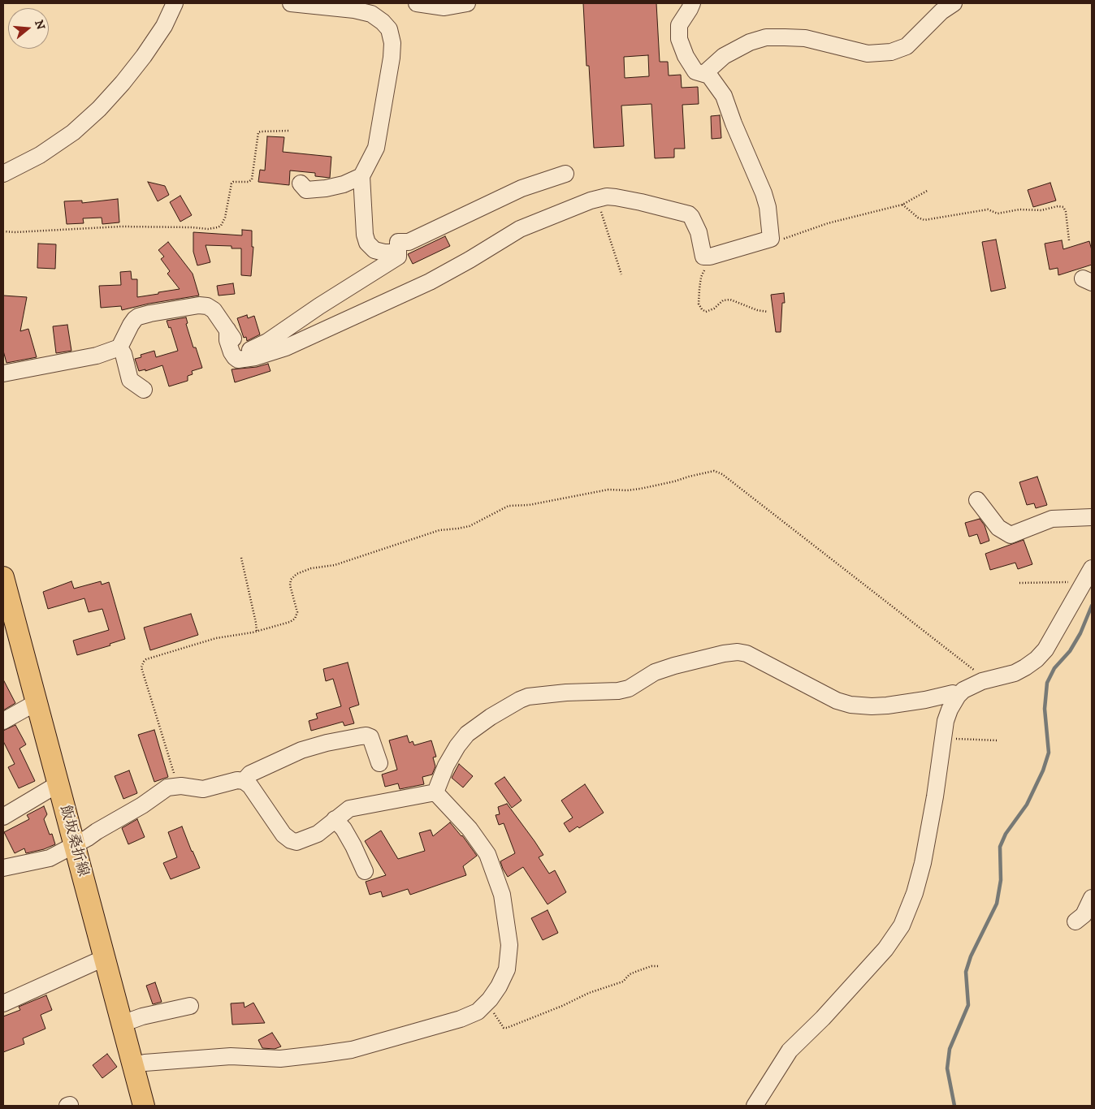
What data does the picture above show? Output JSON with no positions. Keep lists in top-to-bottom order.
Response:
{
  "streets": {
    "main road": ["飯坂桑折線"]
  },
  "north": "right"
}
